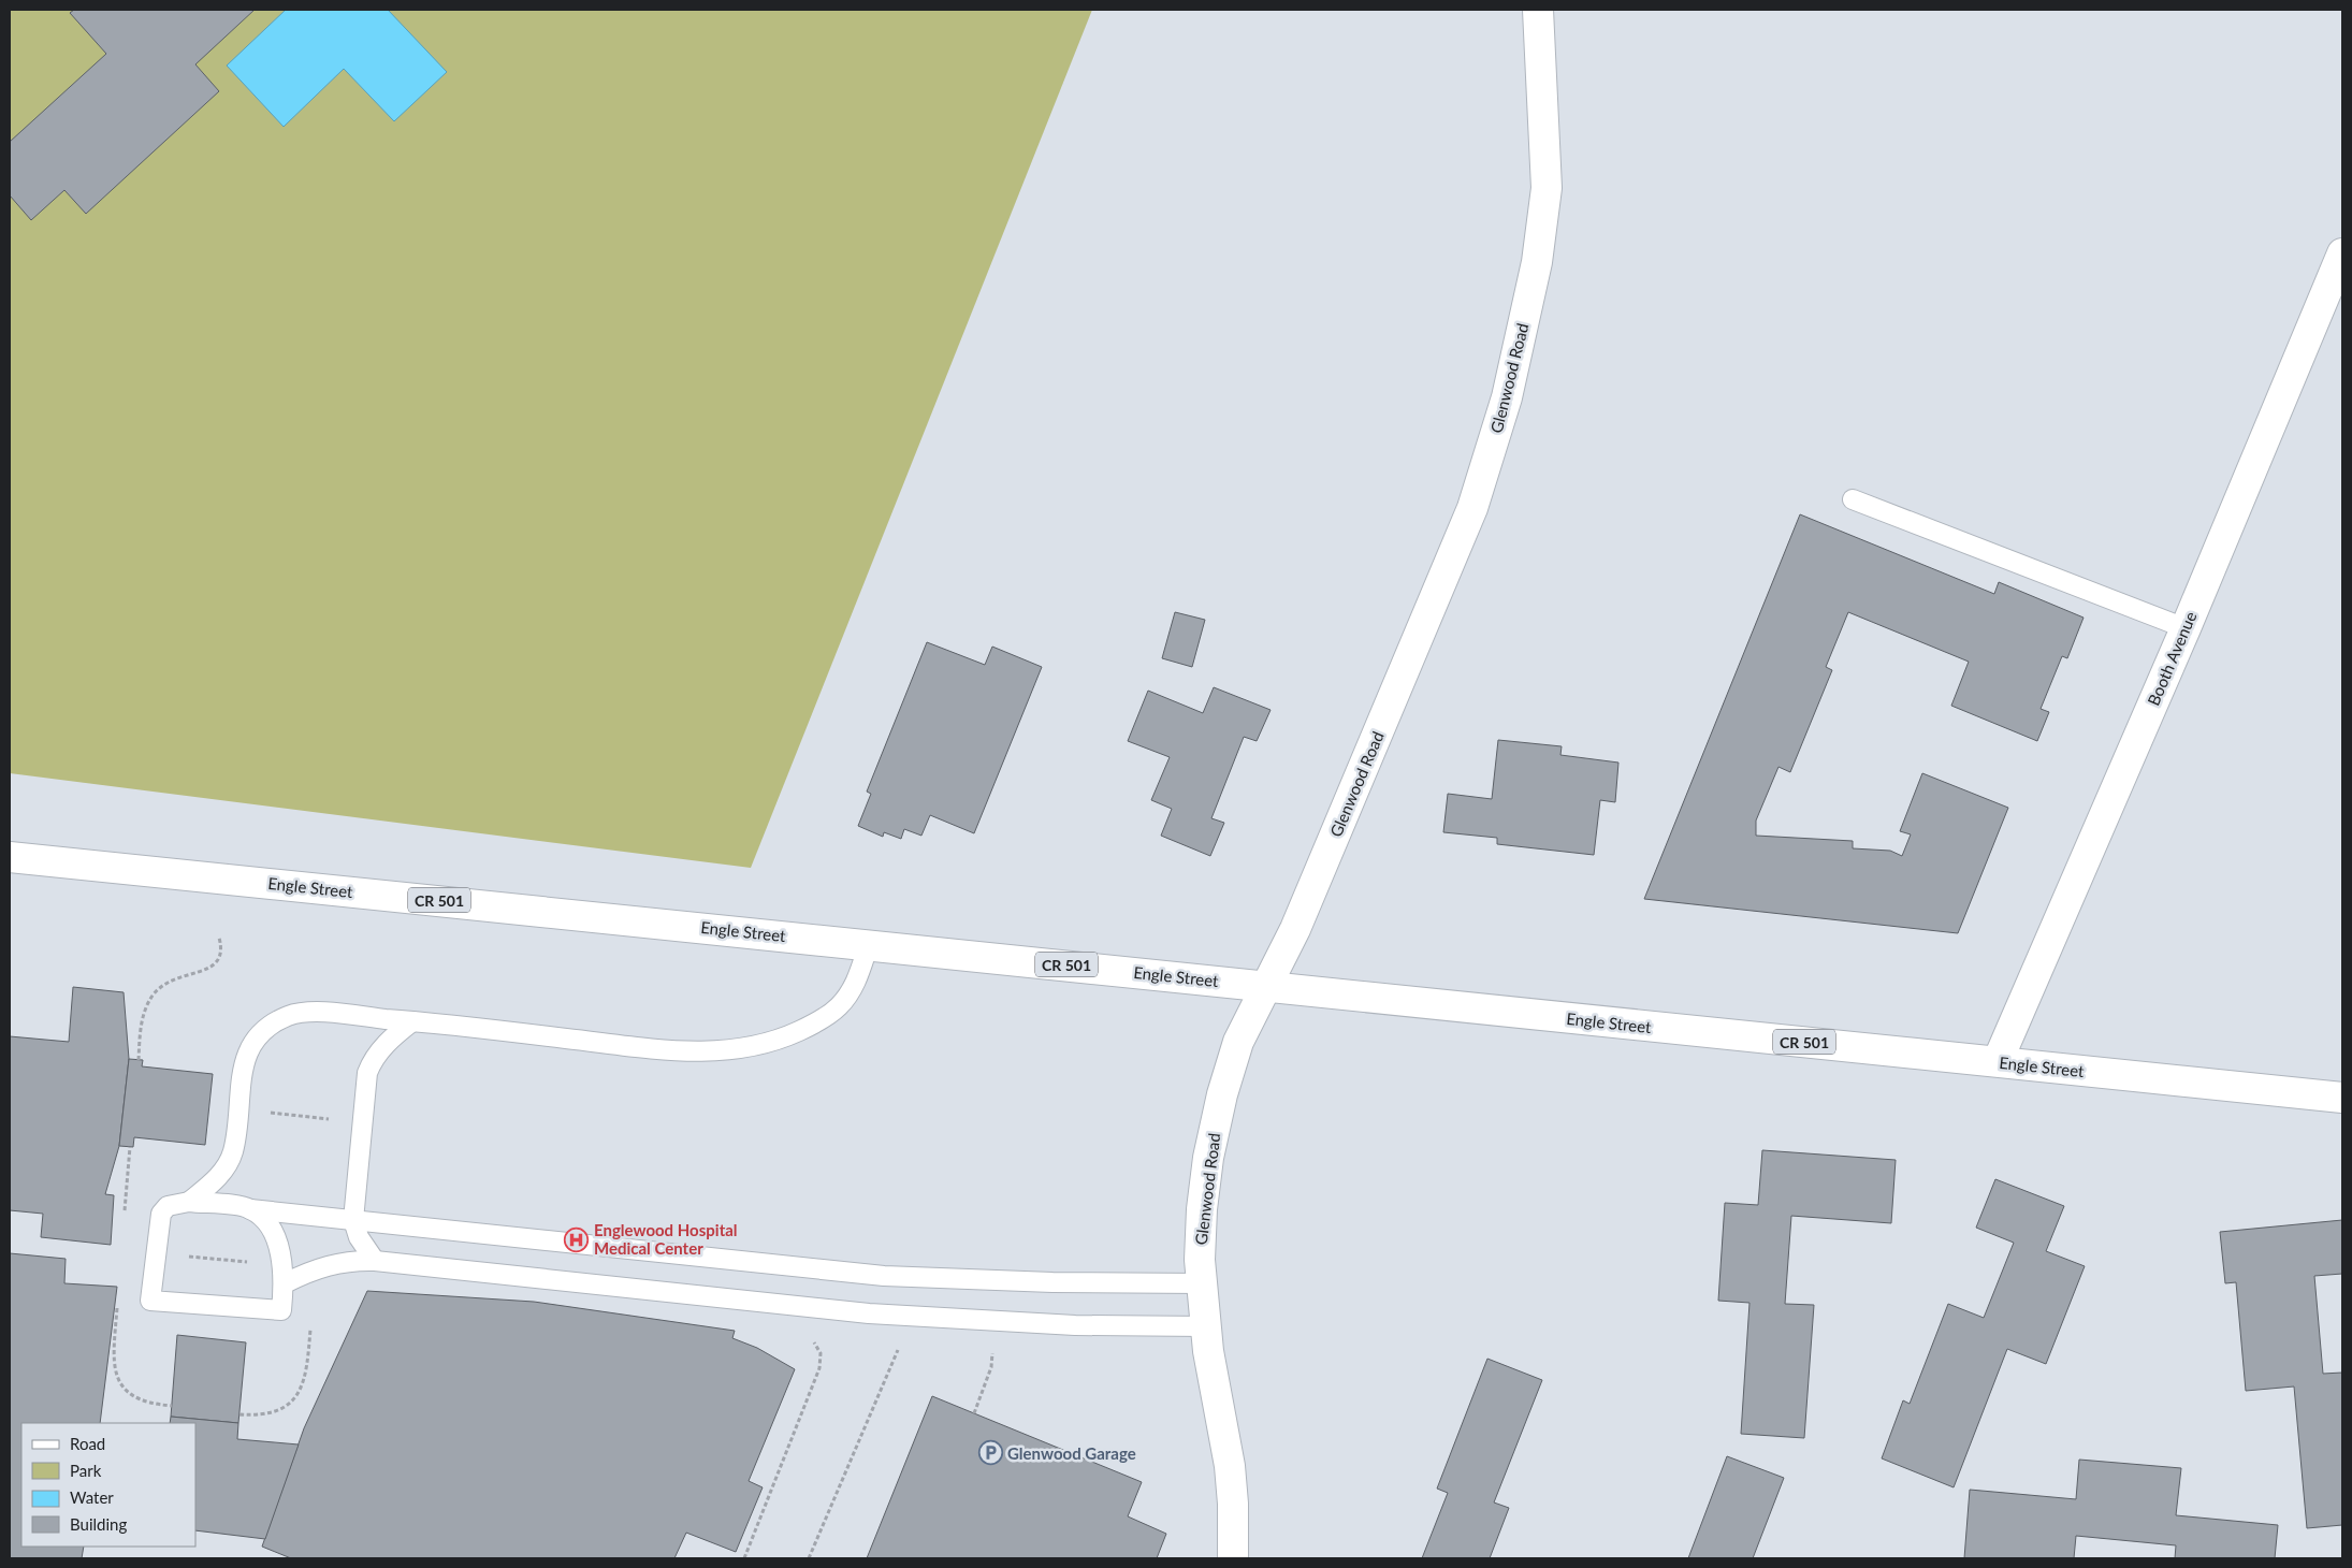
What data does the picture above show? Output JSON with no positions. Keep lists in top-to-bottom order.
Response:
{
  "streets": {
    "street": [
      "Glenwood Road",
      "Booth Avenue",
      "Engle Street",
      "CR 501"
    ]
  },
  "crossings": [
    ["Glenwood Road", "Engle Street"],
    ["Booth Avenue", "Engle Street"]
  ],
  "places": {
    "hospital": ["Englewood Hospital Medical Center"],
    "parking": ["Glenwood Garage"]
  },
  "legend": [
    "Road",
    "Park",
    "Water",
    "Building"
  ]
}
